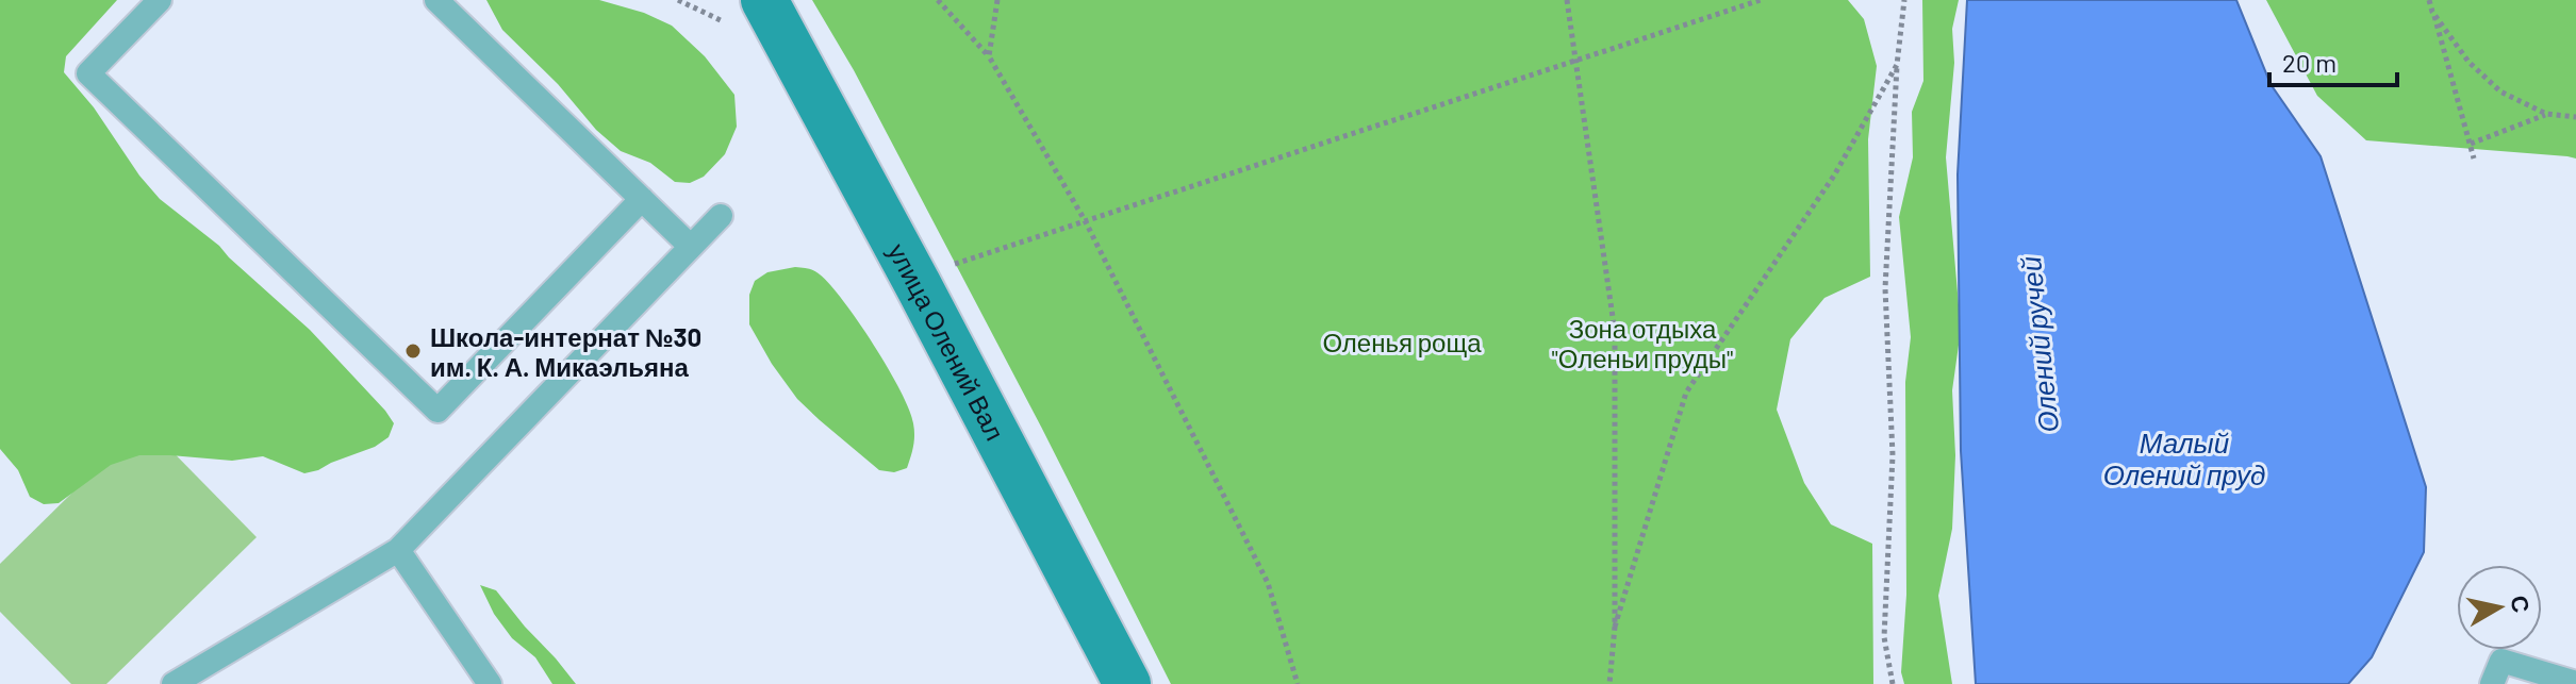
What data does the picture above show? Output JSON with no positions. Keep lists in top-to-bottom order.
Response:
{
  "streets": {
    "main road": ["улица Олений Вал"]
  },
  "water": ["Олений ручей", "Малый Олений пруд"],
  "parks": ["Зона отдыха \"Оленьи пруды\"", "Оленья роща"],
  "places": ["Школа-интернат №30 им. К. А. Микаэльяна"],
  "scale_bar": "20 m",
  "north": "right"
}
